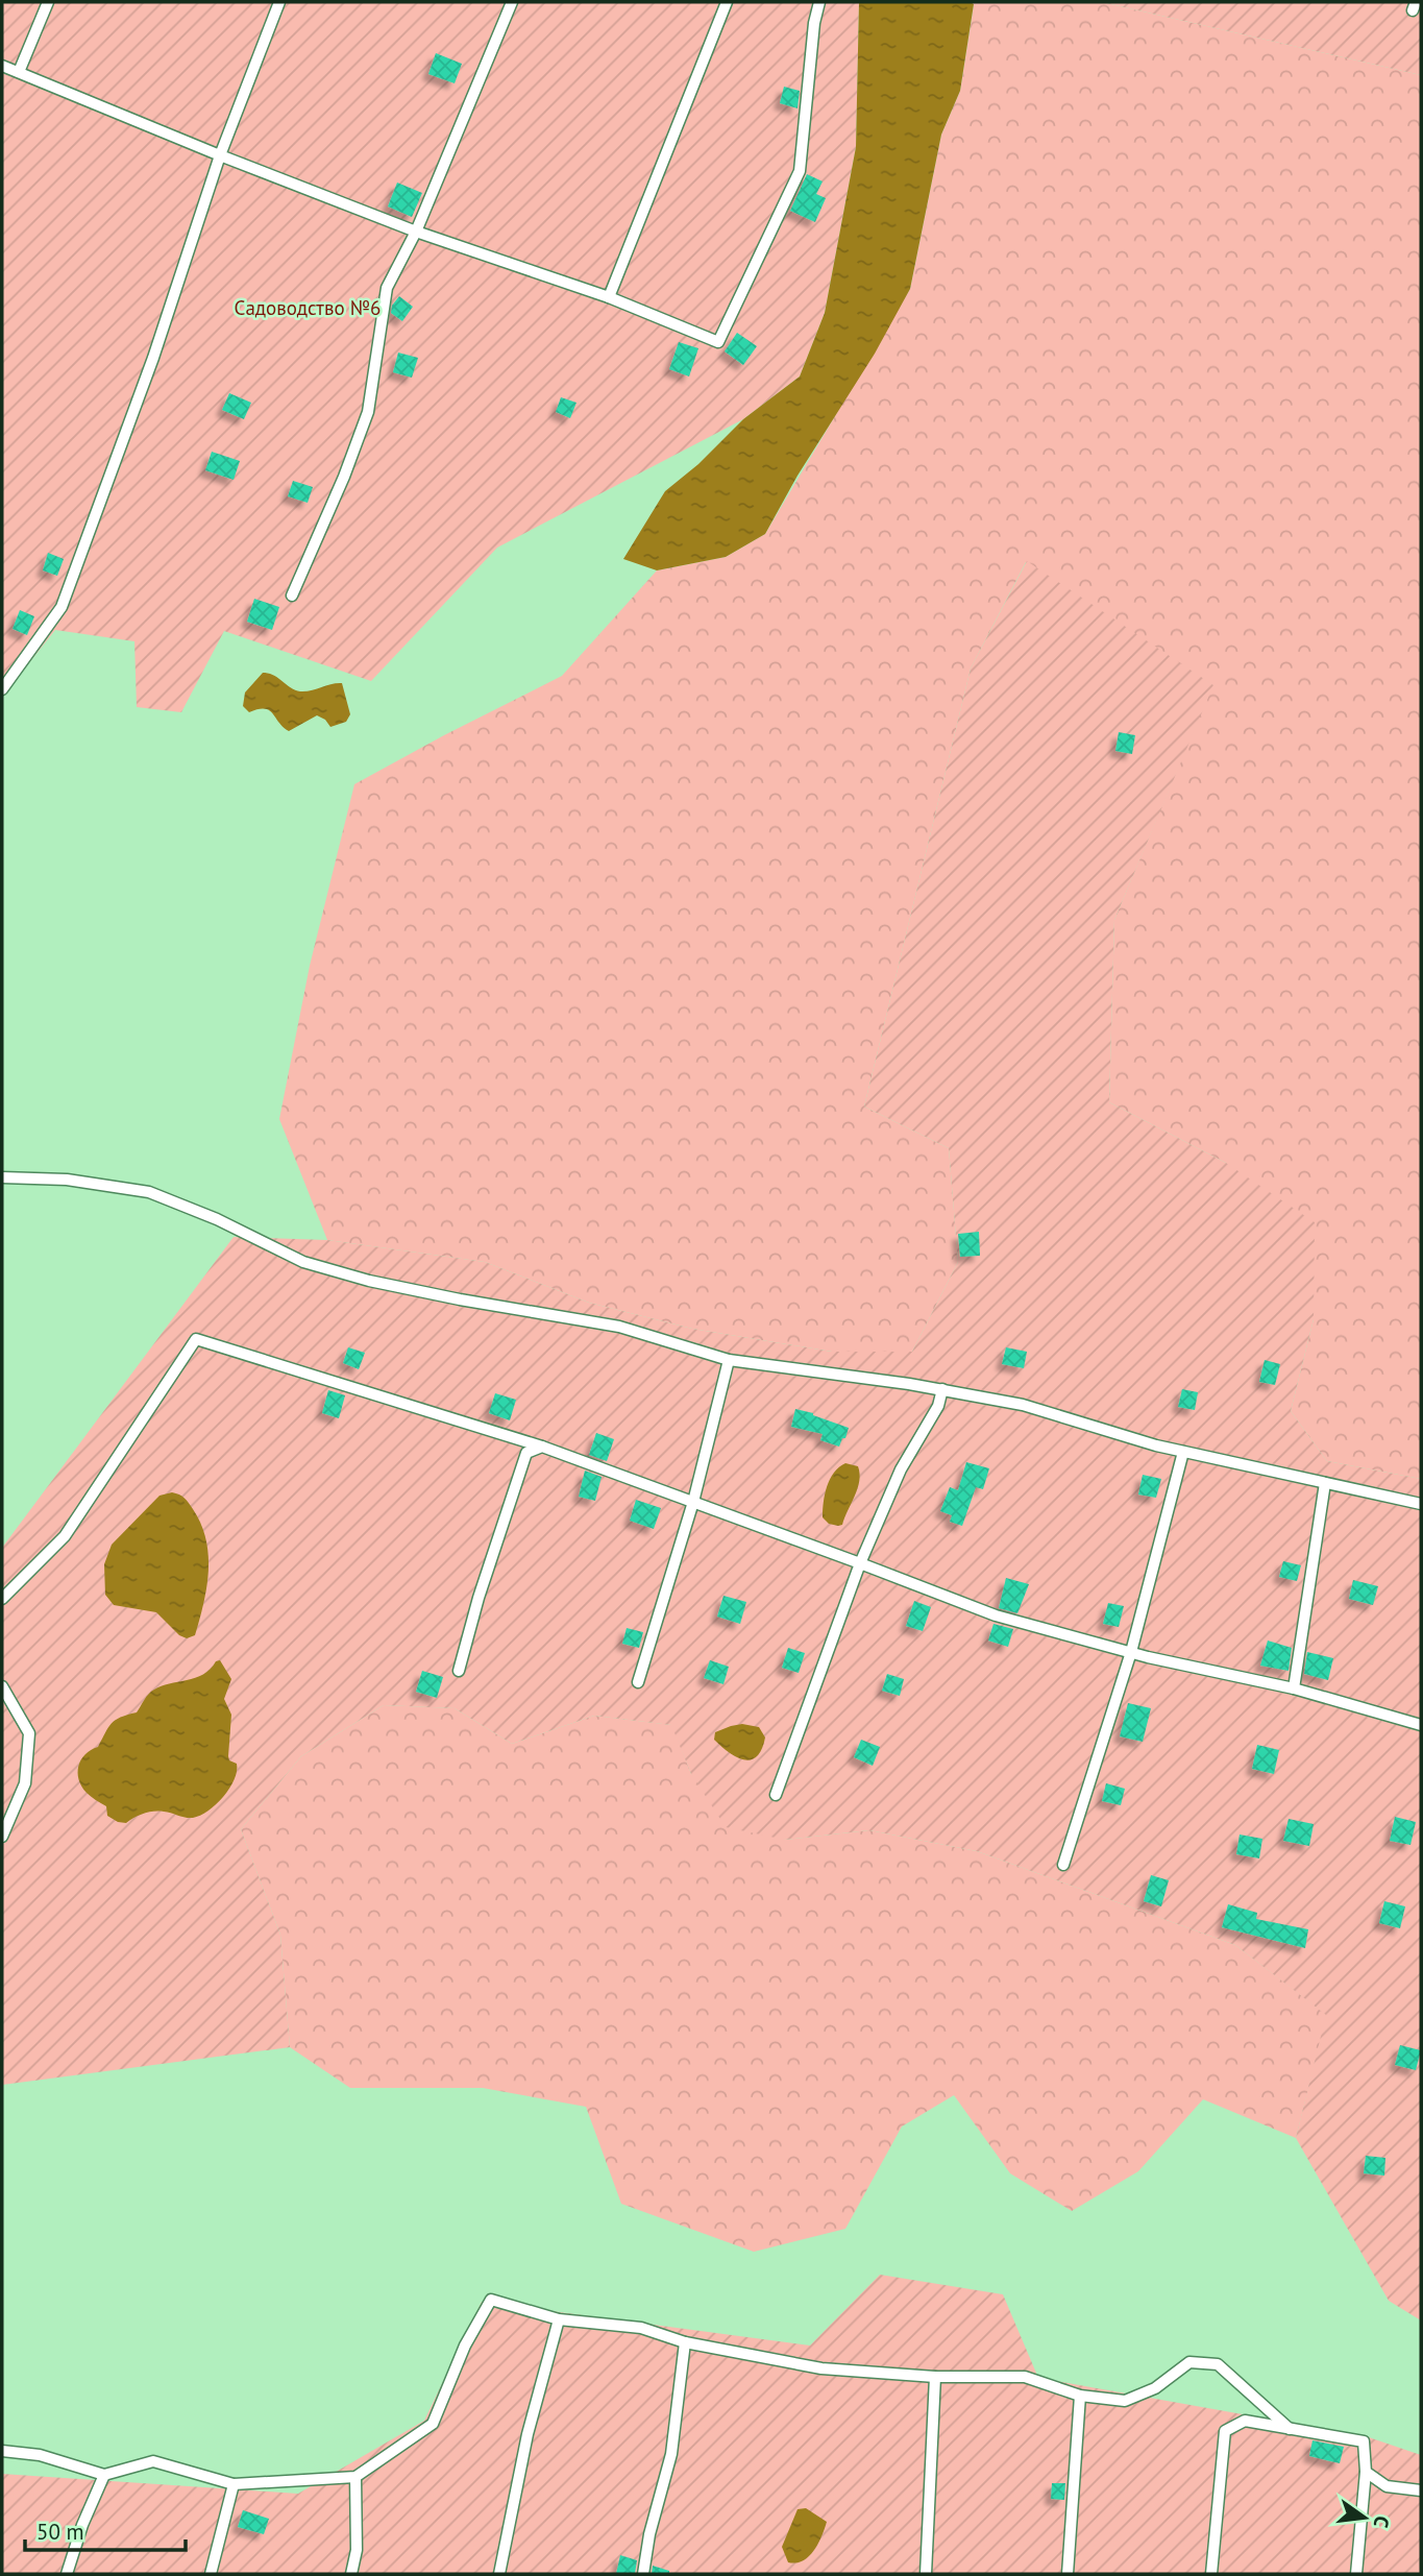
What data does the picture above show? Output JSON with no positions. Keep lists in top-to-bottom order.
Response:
{
  "parks": ["Садоводство №6"],
  "scale_bar": "50 m",
  "north": "right"
}
